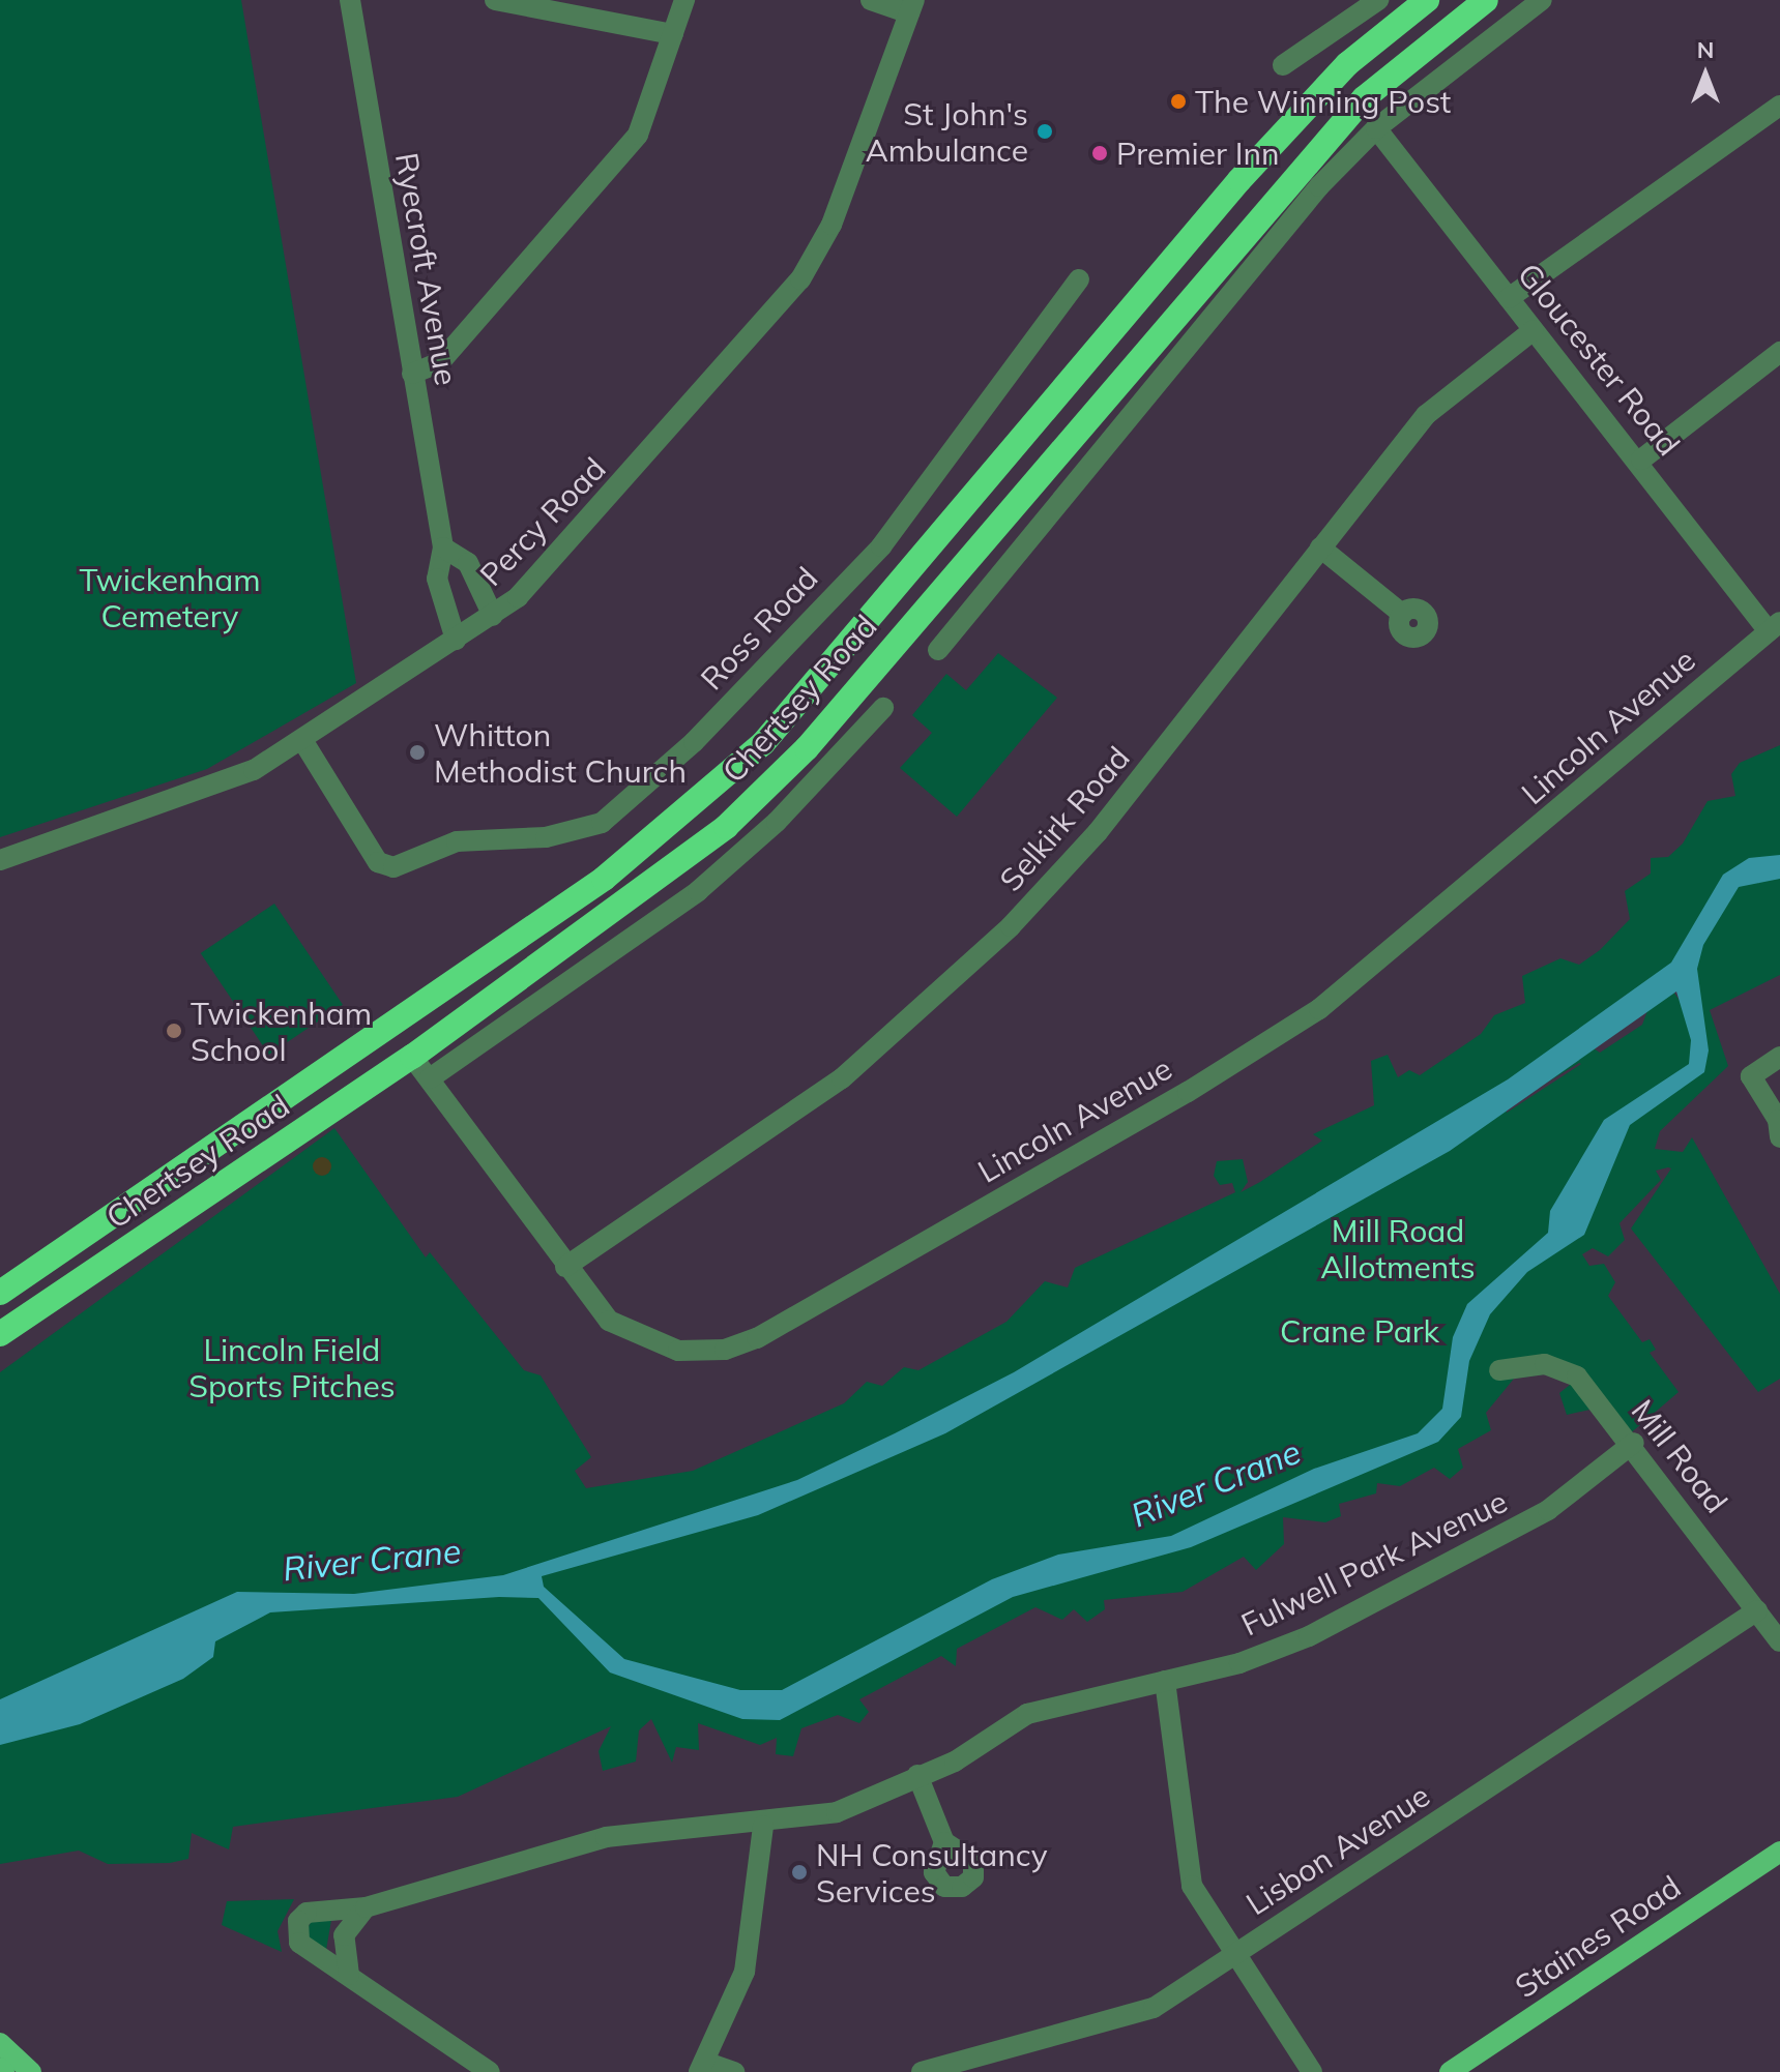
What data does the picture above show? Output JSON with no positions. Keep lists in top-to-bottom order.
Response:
{
  "streets": {
    "highway": ["Chertsey Road"],
    "main road": ["Staines Road"],
    "street": [
      "Ryecroft Avenue",
      "Gloucester Road",
      "Percy Road",
      "Ross Road",
      "Lincoln Avenue",
      "Selkirk Road",
      "Mill Road",
      "Fulwell Park Avenue",
      "Lisbon Avenue"
    ]
  },
  "crossings": [
    ["Ryecroft Avenue", "Percy Road"],
    ["Gloucester Road", "Lincoln Avenue"],
    ["Gloucester Road", "Selkirk Road"],
    ["Percy Road", "Ross Road"],
    ["Chertsey Road", "Lincoln Avenue"],
    ["Lincoln Avenue", "Selkirk Road"],
    ["Mill Road", "Fulwell Park Avenue"],
    ["Mill Road", "Lisbon Avenue"]
  ],
  "water": ["River Crane"],
  "parks": [
    "Twickenham Cemetery",
    "Mill Road Allotments",
    "Crane Park",
    "Lincoln Field Sports Pitches"
  ],
  "places": [
    "The Winning Post",
    "St John's Ambulance",
    "Premier Inn",
    "Whitton Methodist Church",
    "Twickenham School",
    "NH Consultancy Services"
  ],
  "north": "top"
}
